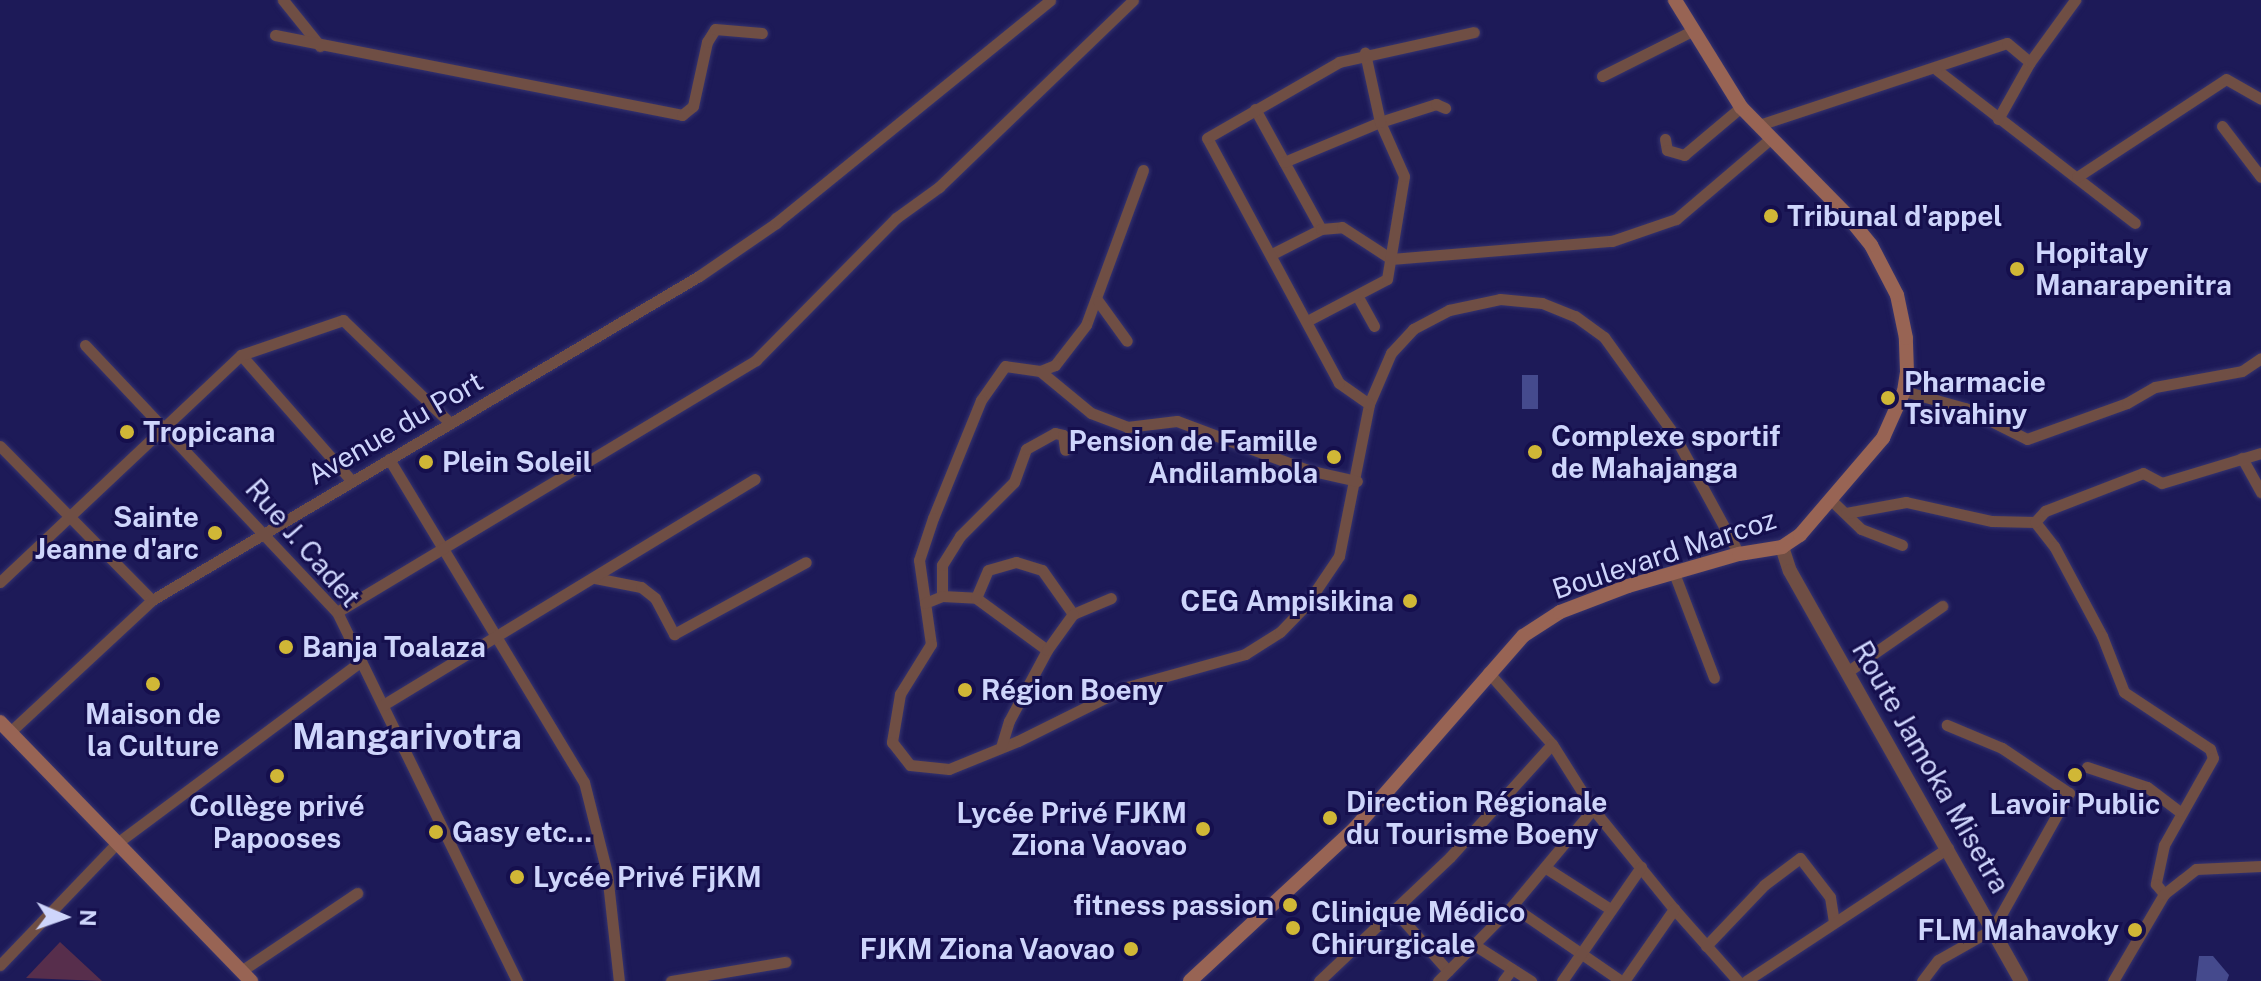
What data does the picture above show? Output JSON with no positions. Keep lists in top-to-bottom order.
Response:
{
  "streets": {
    "main road": ["Boulevard Marcoz"],
    "street": ["Avenue du Port", "Rue J. Cadet", "Route Jamoka Misetra"]
  },
  "crossings": [
    ["Avenue du Port", "Rue J. Cadet"],
    ["Boulevard Marcoz", "Route Jamoka Misetra"]
  ],
  "districts": ["Mangarivotra"],
  "places": [
    "Tribunal d'appel",
    "Hopitaly Manarapenitra",
    "Pharmacie Tsivahiny",
    "Tropicana",
    "Complexe sportif de Mahajanga",
    "Pension de Famille Andilambola",
    "Plein Soleil",
    "Sainte Jeanne d'arc",
    "CEG Ampisikina",
    "Banja Toalaza",
    "Maison de la Culture",
    "Région Boeny",
    "Lavoir Public",
    "Collège privé Papooses",
    "Direction Régionale du Tourisme Boeny",
    "Lycée Privé FJKM Ziona Vaovao",
    "Gasy etc...",
    "Lycée Privé FjKM",
    "fitness passion",
    "Clinique Médico Chirurgicale",
    "FLM Mahavoky",
    "FJKM Ziona Vaovao"
  ],
  "north": "right"
}
